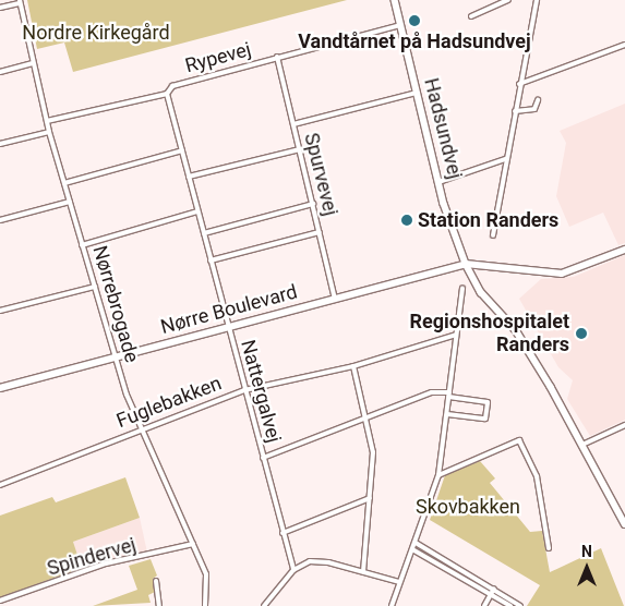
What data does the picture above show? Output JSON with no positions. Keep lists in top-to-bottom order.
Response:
{
  "streets": {
    "street": [
      "Rypevej",
      "Hadsundvej",
      "Spurvevej",
      "Nørrebrogade",
      "Nørre Boulevard",
      "Nattergalvej",
      "Fuglebakken",
      "Spindervej"
    ]
  },
  "crossings": [
    ["Rypevej", "Hadsundvej"],
    ["Rypevej", "Spurvevej"],
    ["Rypevej", "Nørrebrogade"],
    ["Rypevej", "Nattergalvej"],
    ["Hadsundvej", "Nørre Boulevard"],
    ["Spurvevej", "Nørre Boulevard"],
    ["Nørrebrogade", "Nørre Boulevard"],
    ["Nørrebrogade", "Fuglebakken"],
    ["Nørrebrogade", "Spindervej"],
    ["Nørre Boulevard", "Nattergalvej"],
    ["Nattergalvej", "Fuglebakken"]
  ],
  "parks": ["Nordre Kirkegård", "Skovbakken"],
  "places": ["Vandtårnet på Hadsundvej", "Station Randers", "Regionshospitalet Randers"],
  "north": "top"
}
